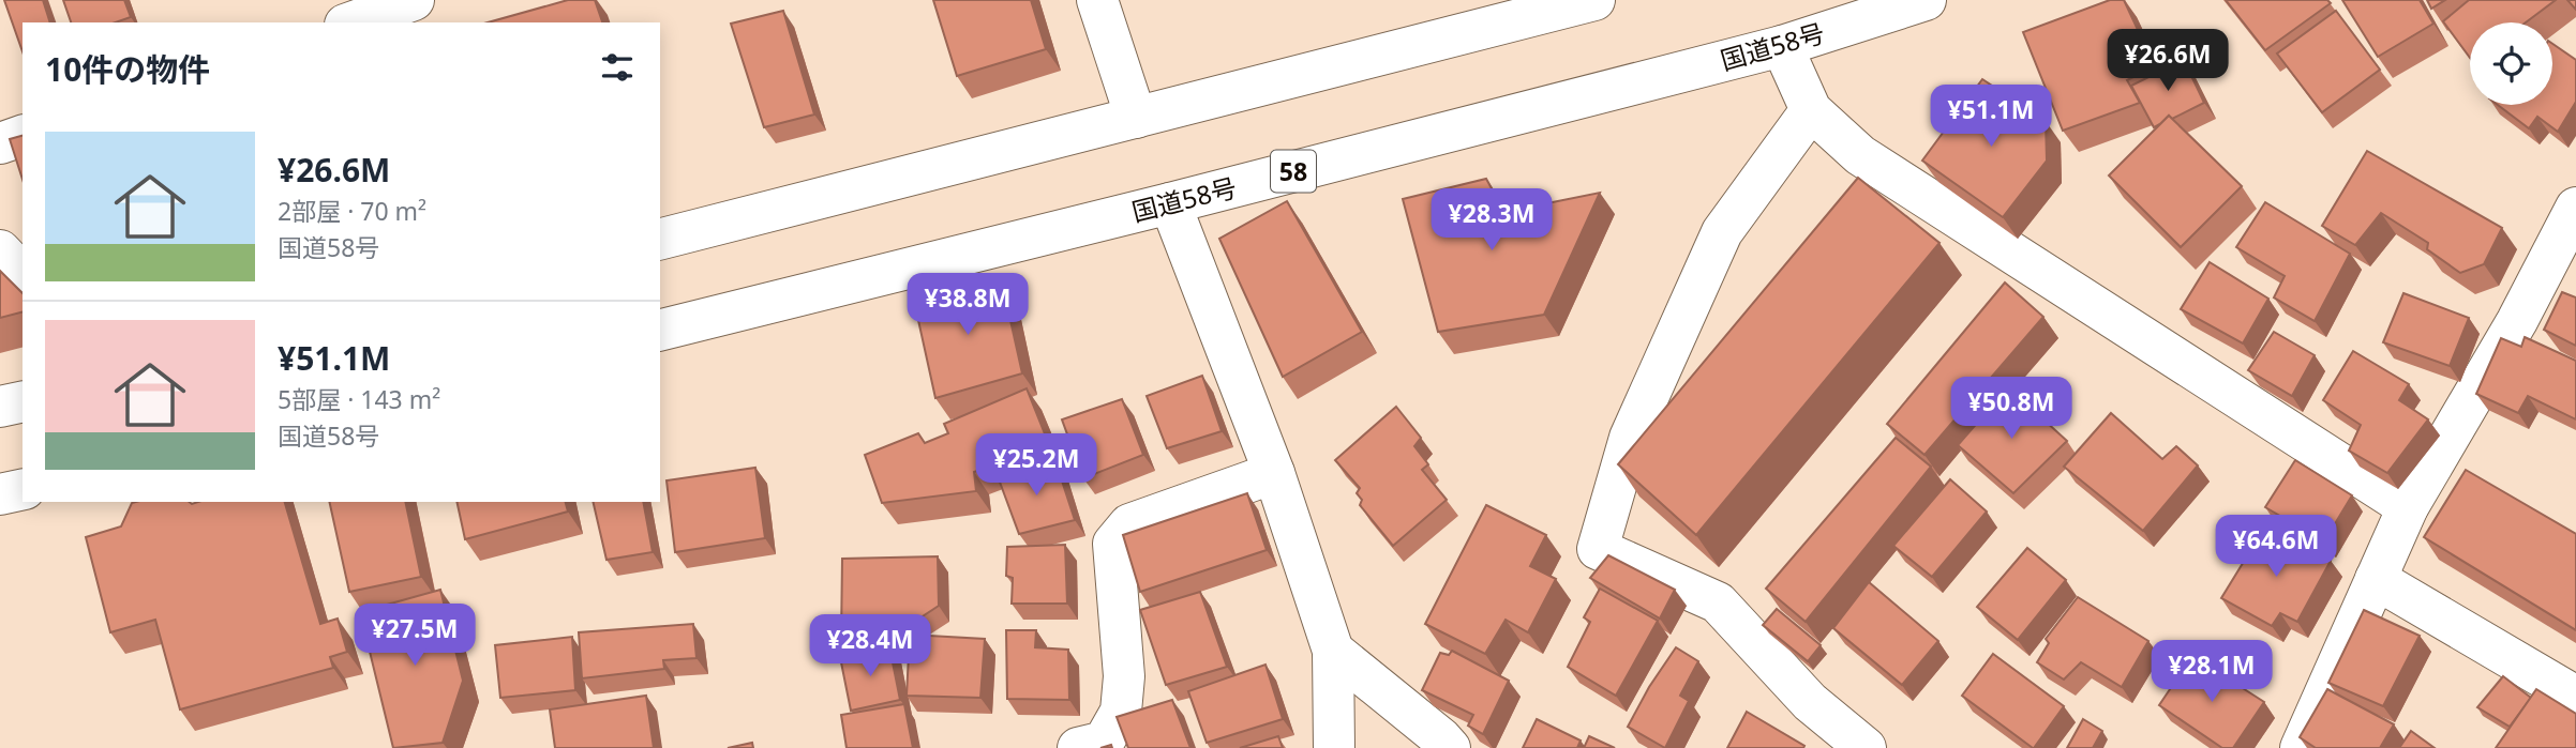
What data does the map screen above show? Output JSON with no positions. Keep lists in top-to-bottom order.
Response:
{
  "streets": {
    "main road": ["国道58号", "58"]
  },
  "page": {
    "heading": "10件の物件",
    "price": [
      "¥26.6M",
      "¥51.1M",
      "¥28.3M",
      "¥38.8M",
      "¥50.8M",
      "¥25.2M",
      "¥64.6M",
      "¥27.5M",
      "¥28.4M",
      "¥28.1M"
    ],
    "list": [
      {
        "name": "¥26.6M",
        "note": "2部屋 · 70 m² · 国道58号"
      },
      {
        "name": "¥51.1M",
        "note": "5部屋 · 143 m² · 国道58号"
      }
    ]
  }
}
